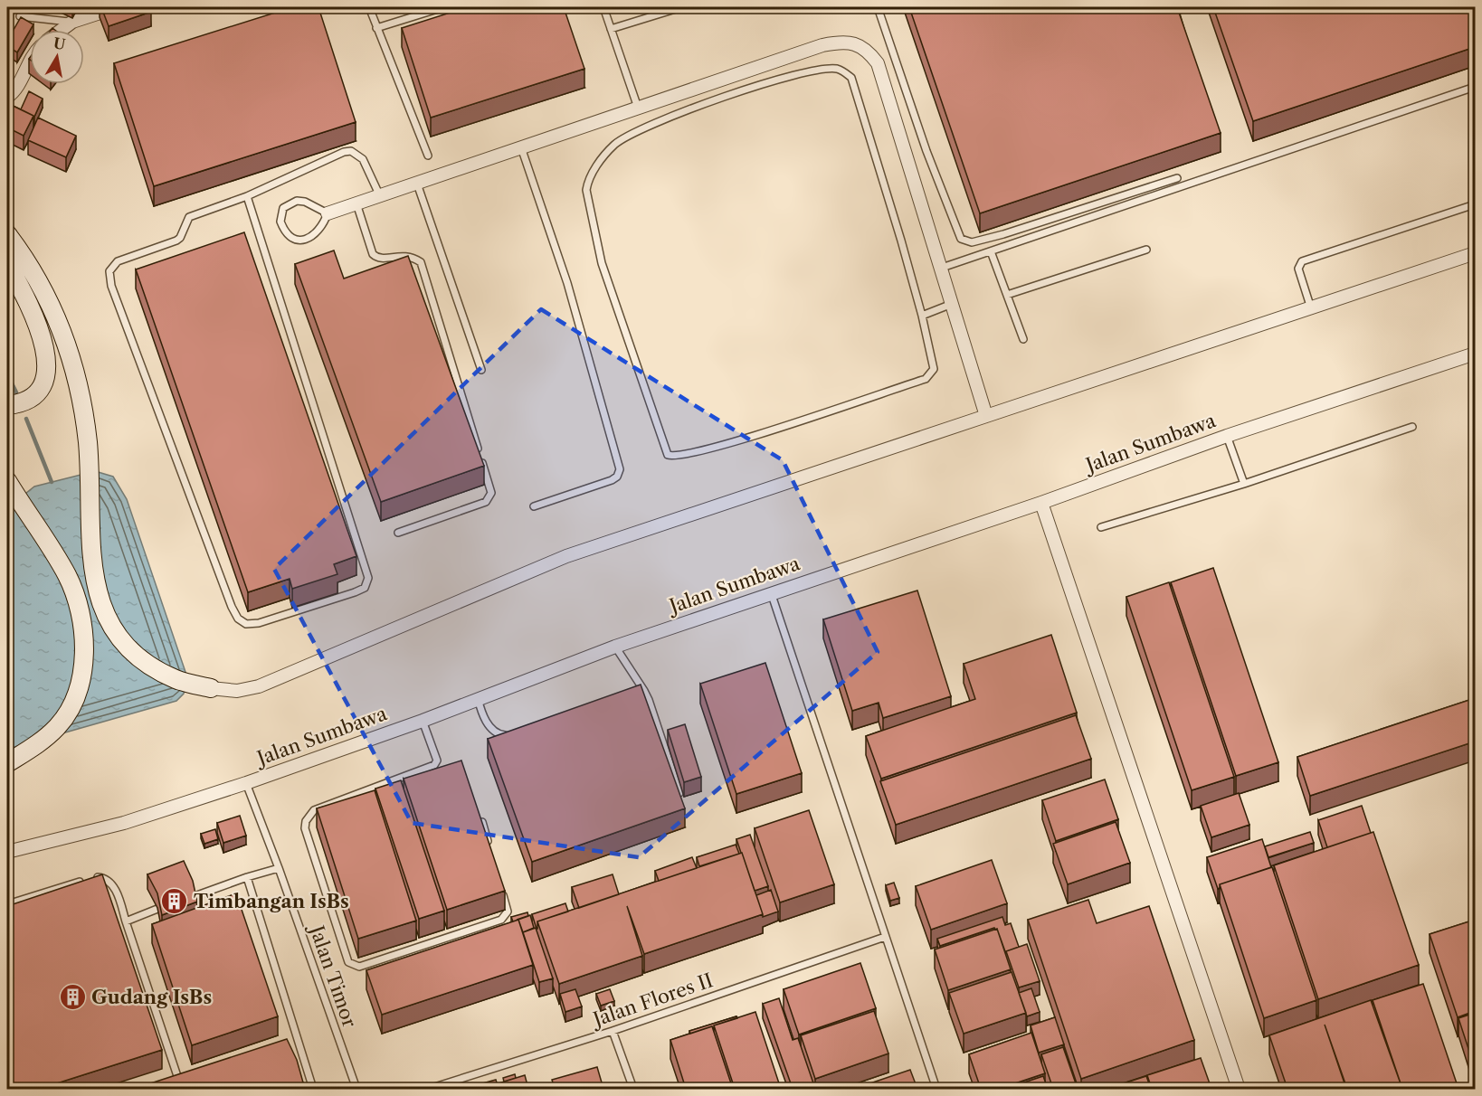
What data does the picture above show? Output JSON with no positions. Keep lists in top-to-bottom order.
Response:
{
  "streets": {
    "street": ["Jalan Sumbawa"],
    "lane": ["Jalan Timor", "Jalan Flores II"]
  },
  "crossings": [
    ["Jalan Sumbawa", "Jalan Timor"]
  ],
  "places": {
    "building": ["Timbangan IsBs", "Gudang IsBs"]
  },
  "north": "top"
}
